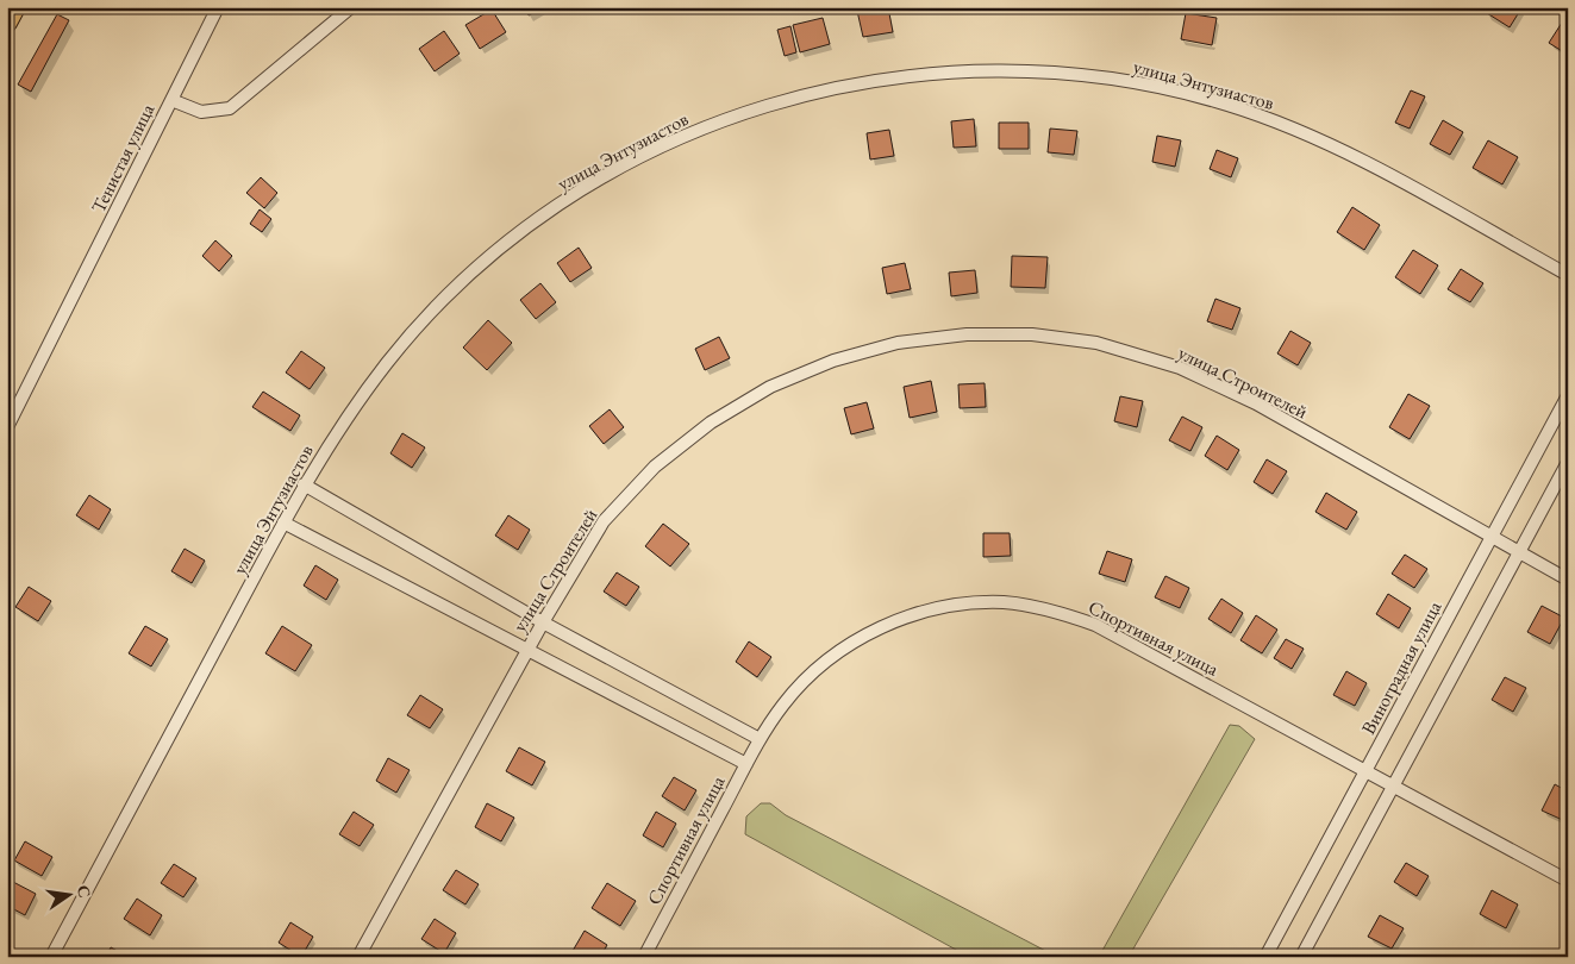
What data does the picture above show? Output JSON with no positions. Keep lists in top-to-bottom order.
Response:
{
  "streets": {
    "street": [
      "улица Энтузиастов",
      "Тенистая улица",
      "улица Строителей",
      "Спортивная улица",
      "Виноградная улица"
    ]
  },
  "crossings": [
    ["улица Строителей", "Виноградная улица"],
    ["Спортивная улица", "Виноградная улица"]
  ],
  "north": "right"
}
